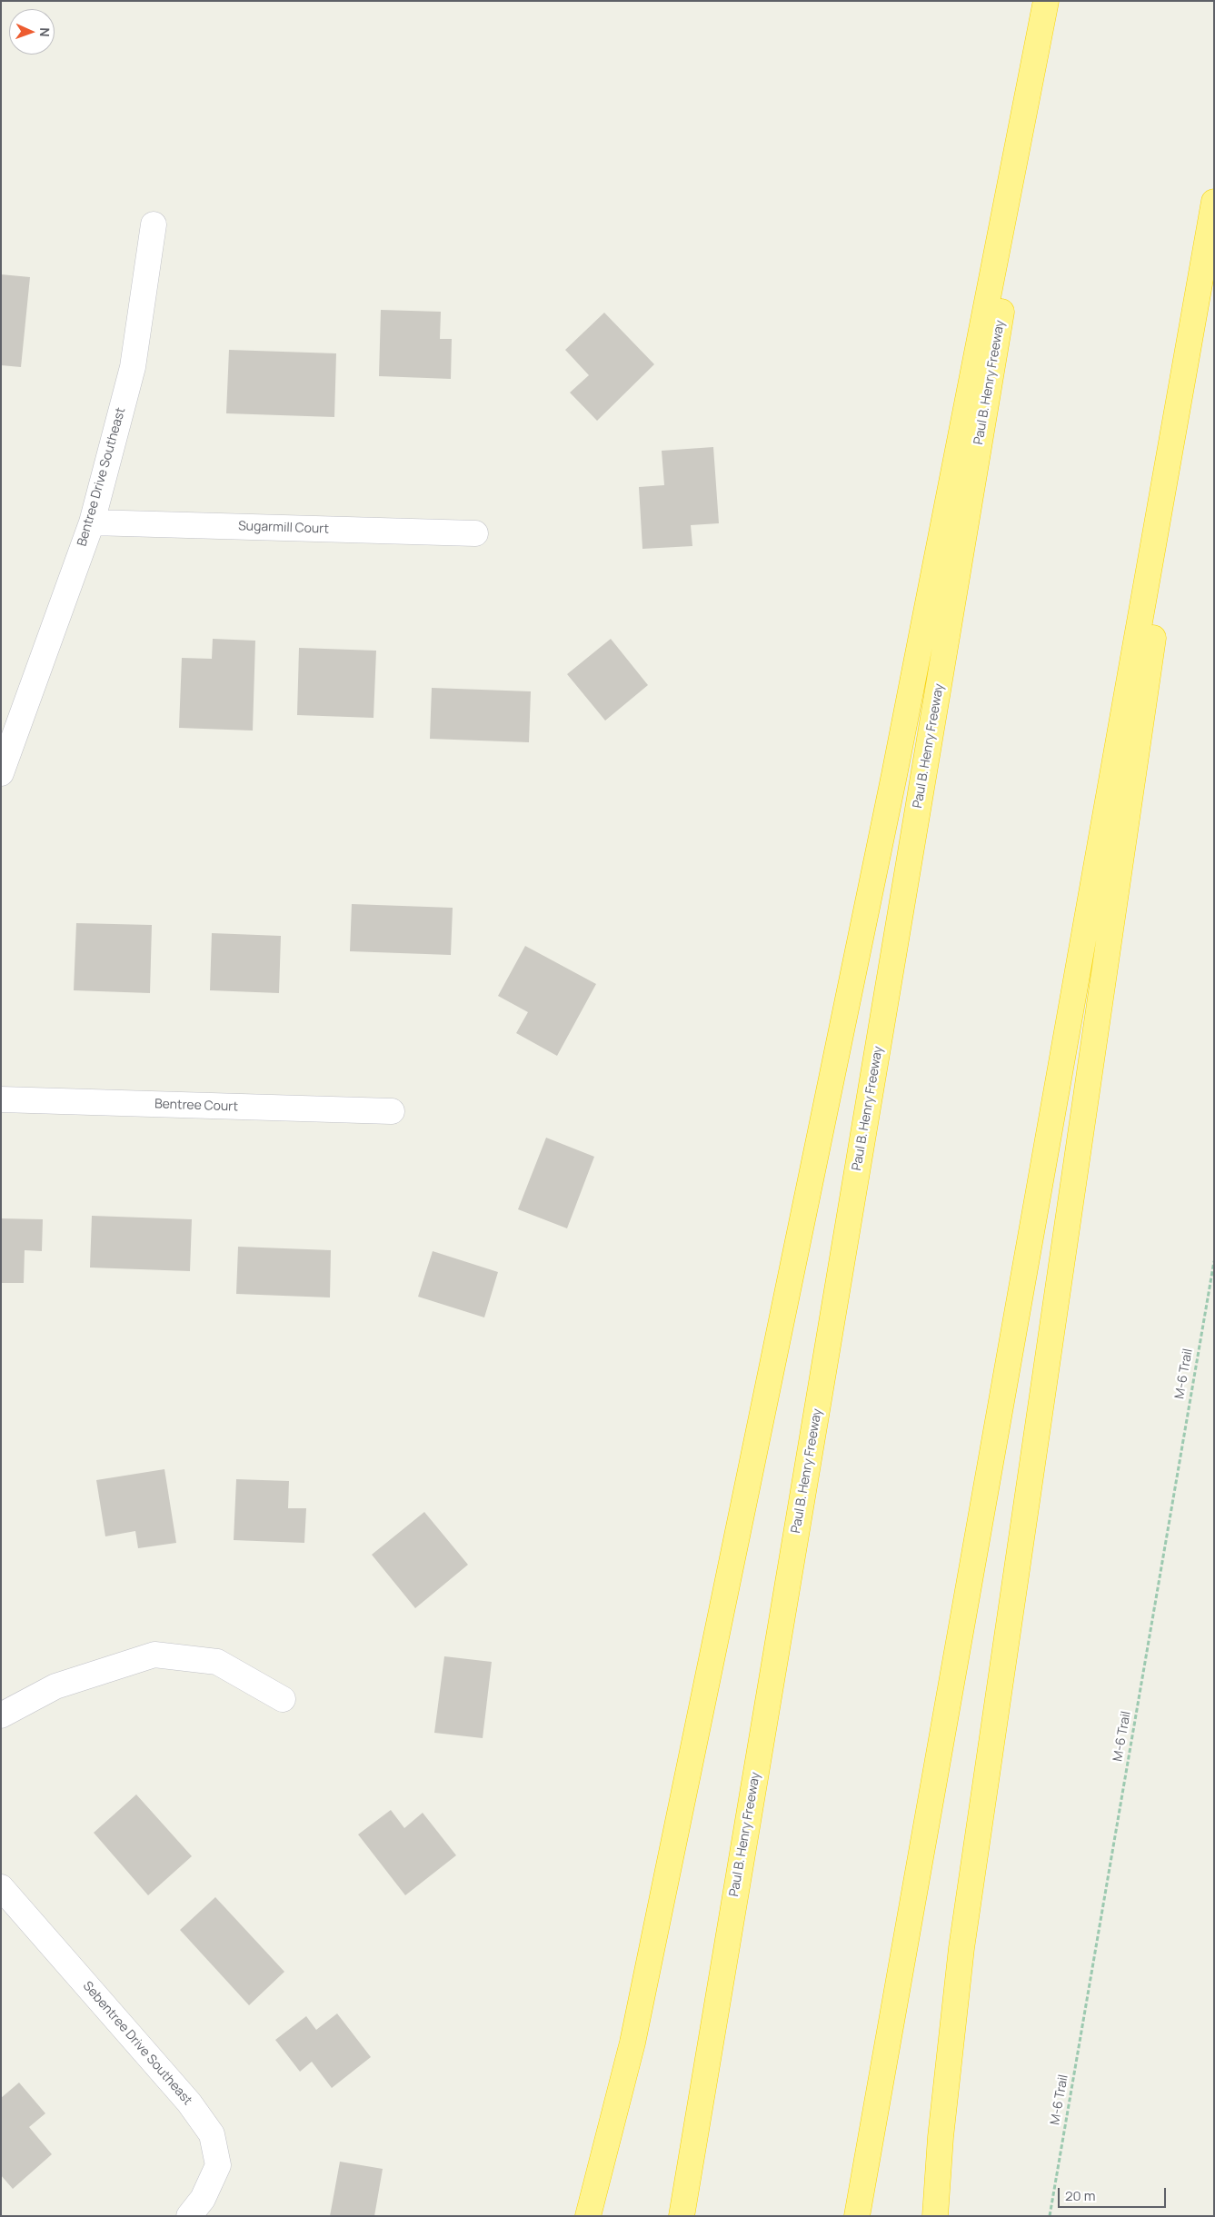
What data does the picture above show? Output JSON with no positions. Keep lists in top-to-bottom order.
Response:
{
  "streets": {
    "highway": ["Paul B. Henry Freeway"],
    "street": [
      "Bentree Drive Southeast",
      "Sugarmill Court",
      "Bentree Court",
      "Sebentree Drive Southeast"
    ],
    "path": ["M-6 Trail"]
  },
  "crossings": [
    ["Bentree Drive Southeast", "Sugarmill Court"]
  ],
  "scale_bar": "20 m",
  "north": "right"
}
